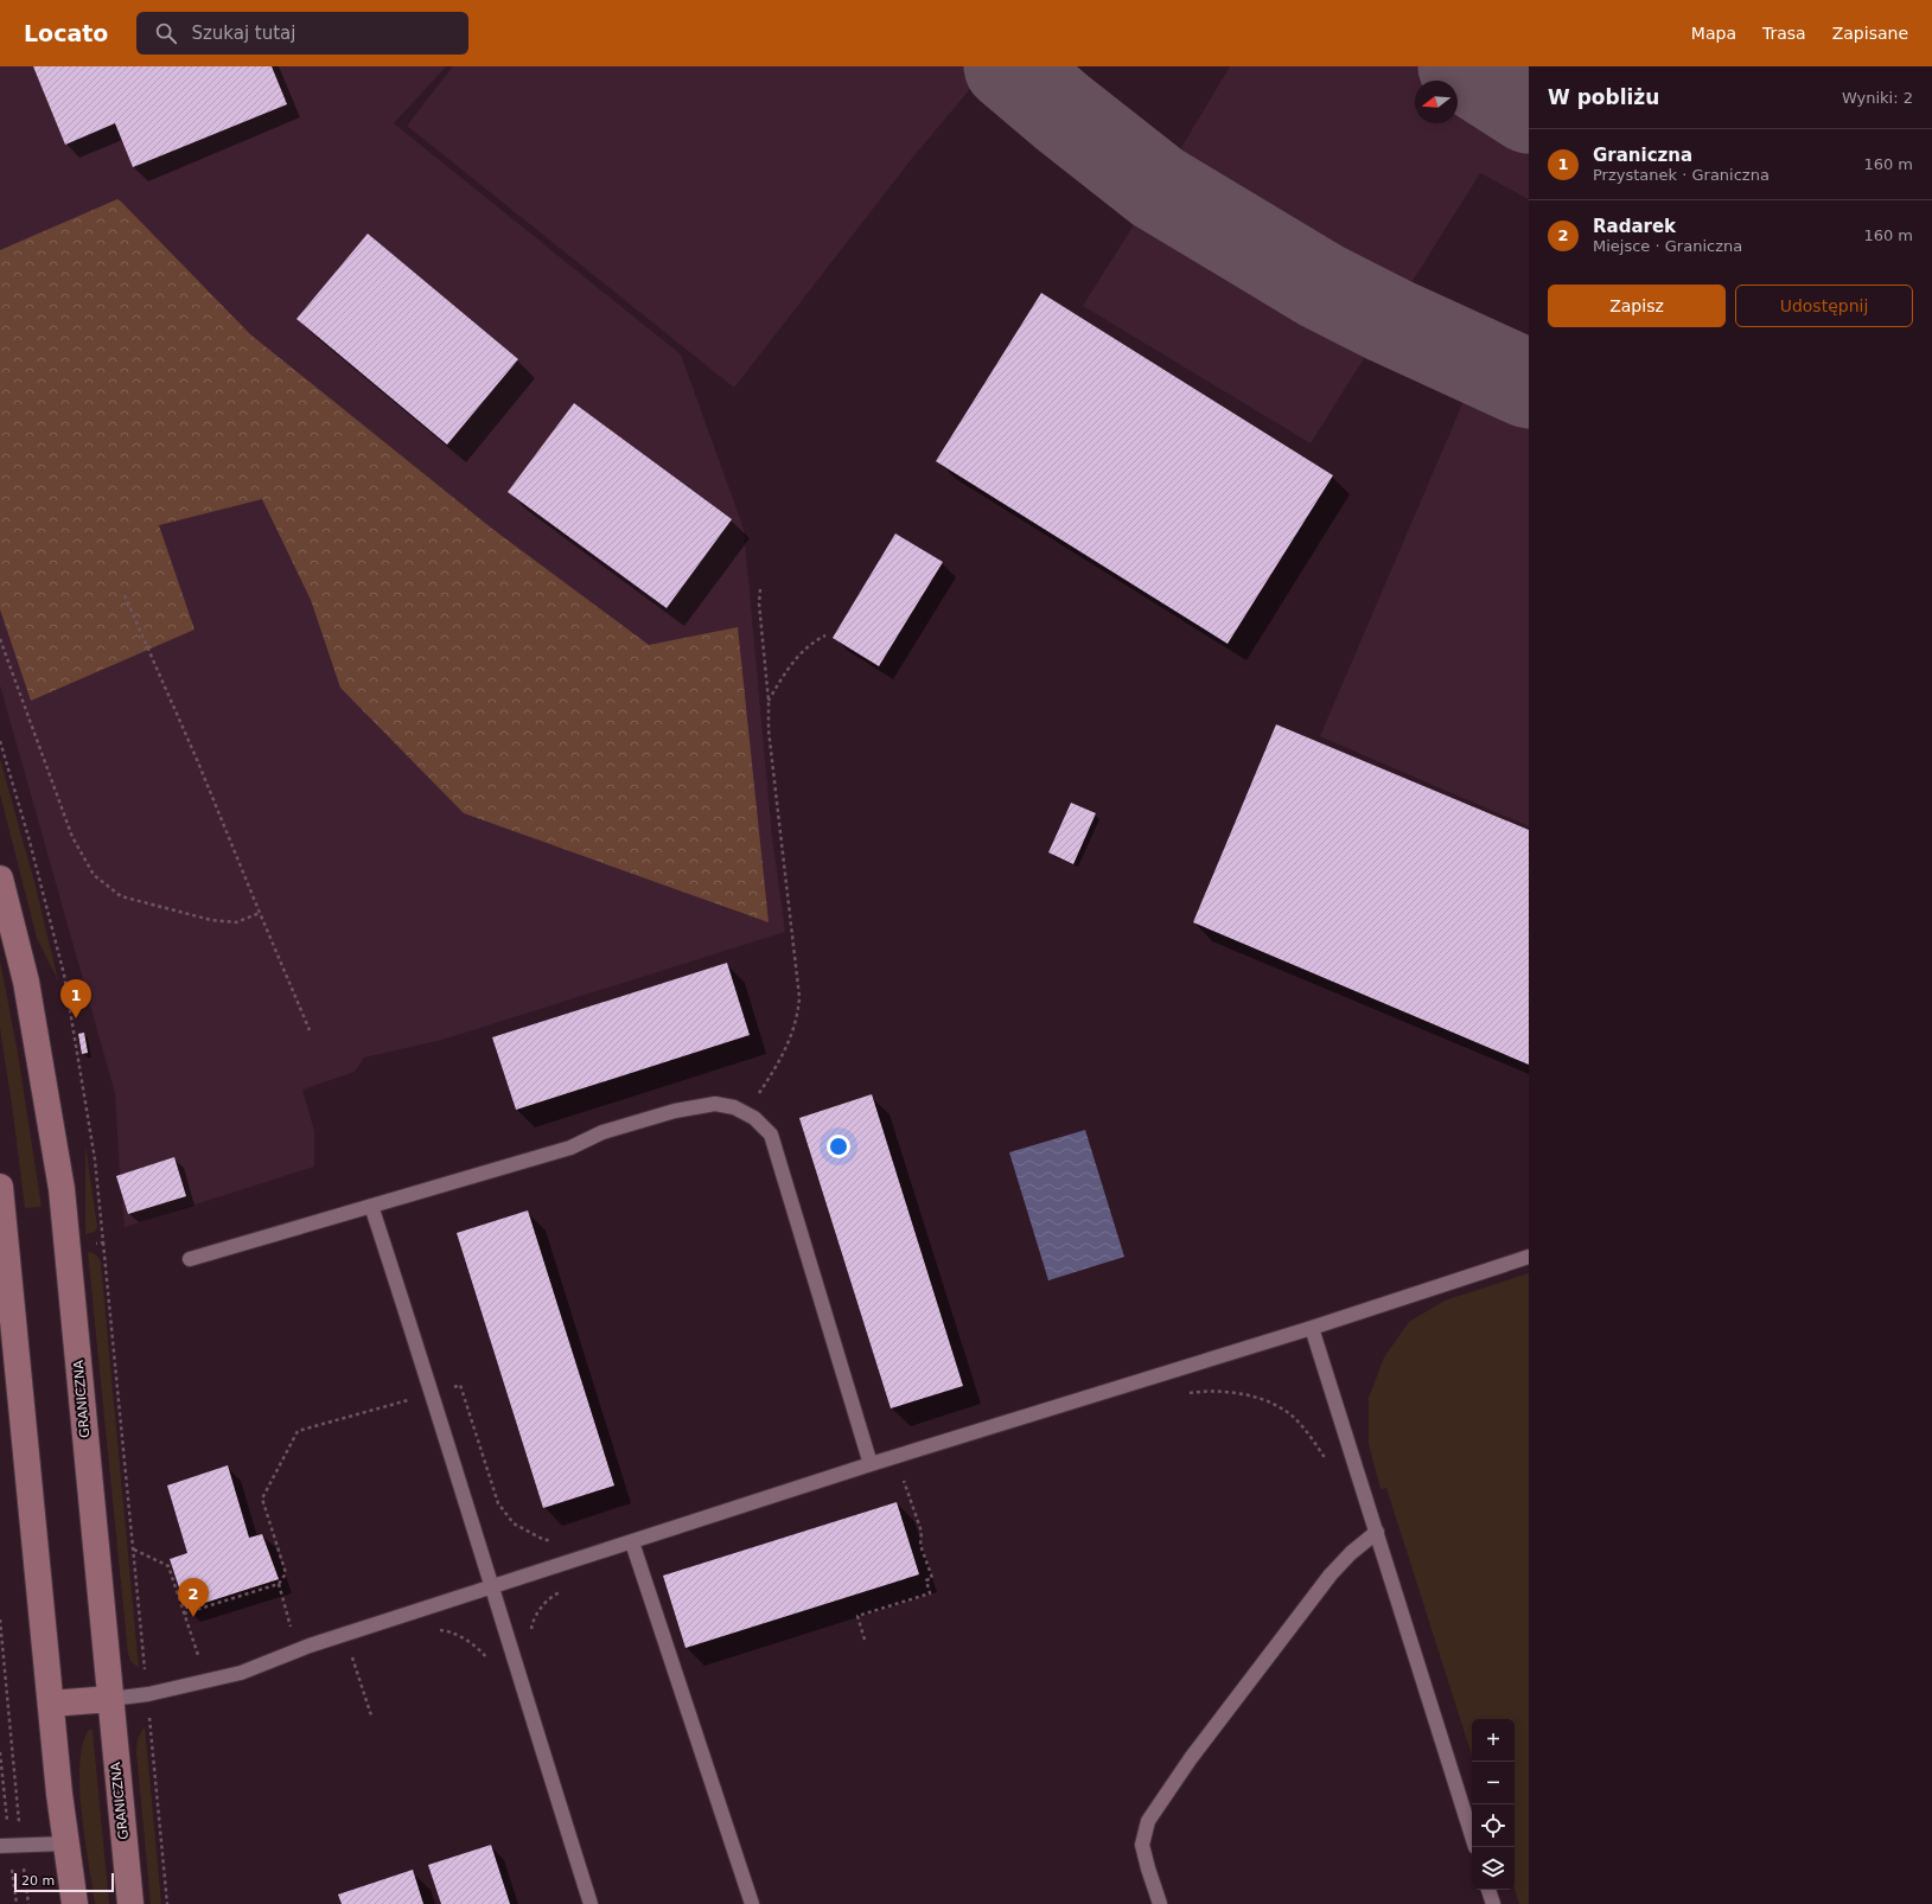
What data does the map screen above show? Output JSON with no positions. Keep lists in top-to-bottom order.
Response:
{
  "streets": {
    "main road": ["GRANICZNA"]
  },
  "scale_bar": "20 m",
  "north": "left",
  "page": {
    "header": "Locato",
    "search": "Szukaj tutaj",
    "nav": ["Mapa", "Trasa", "Zapisane"],
    "heading": ["W pobliżu", "Wyniki: 2"],
    "list": [
      {
        "mark": "1",
        "name": "Graniczna",
        "note": "Przystanek · Graniczna",
        "value": "160 m"
      },
      {
        "mark": "2",
        "name": "Radarek",
        "note": "Miejsce · Graniczna",
        "value": "160 m"
      }
    ],
    "buttons": ["Zapisz", "Udostępnij"],
    "pins": ["1", "2"],
    "map_buttons": ["+", "−"],
    "scale": "20 m"
  }
}
